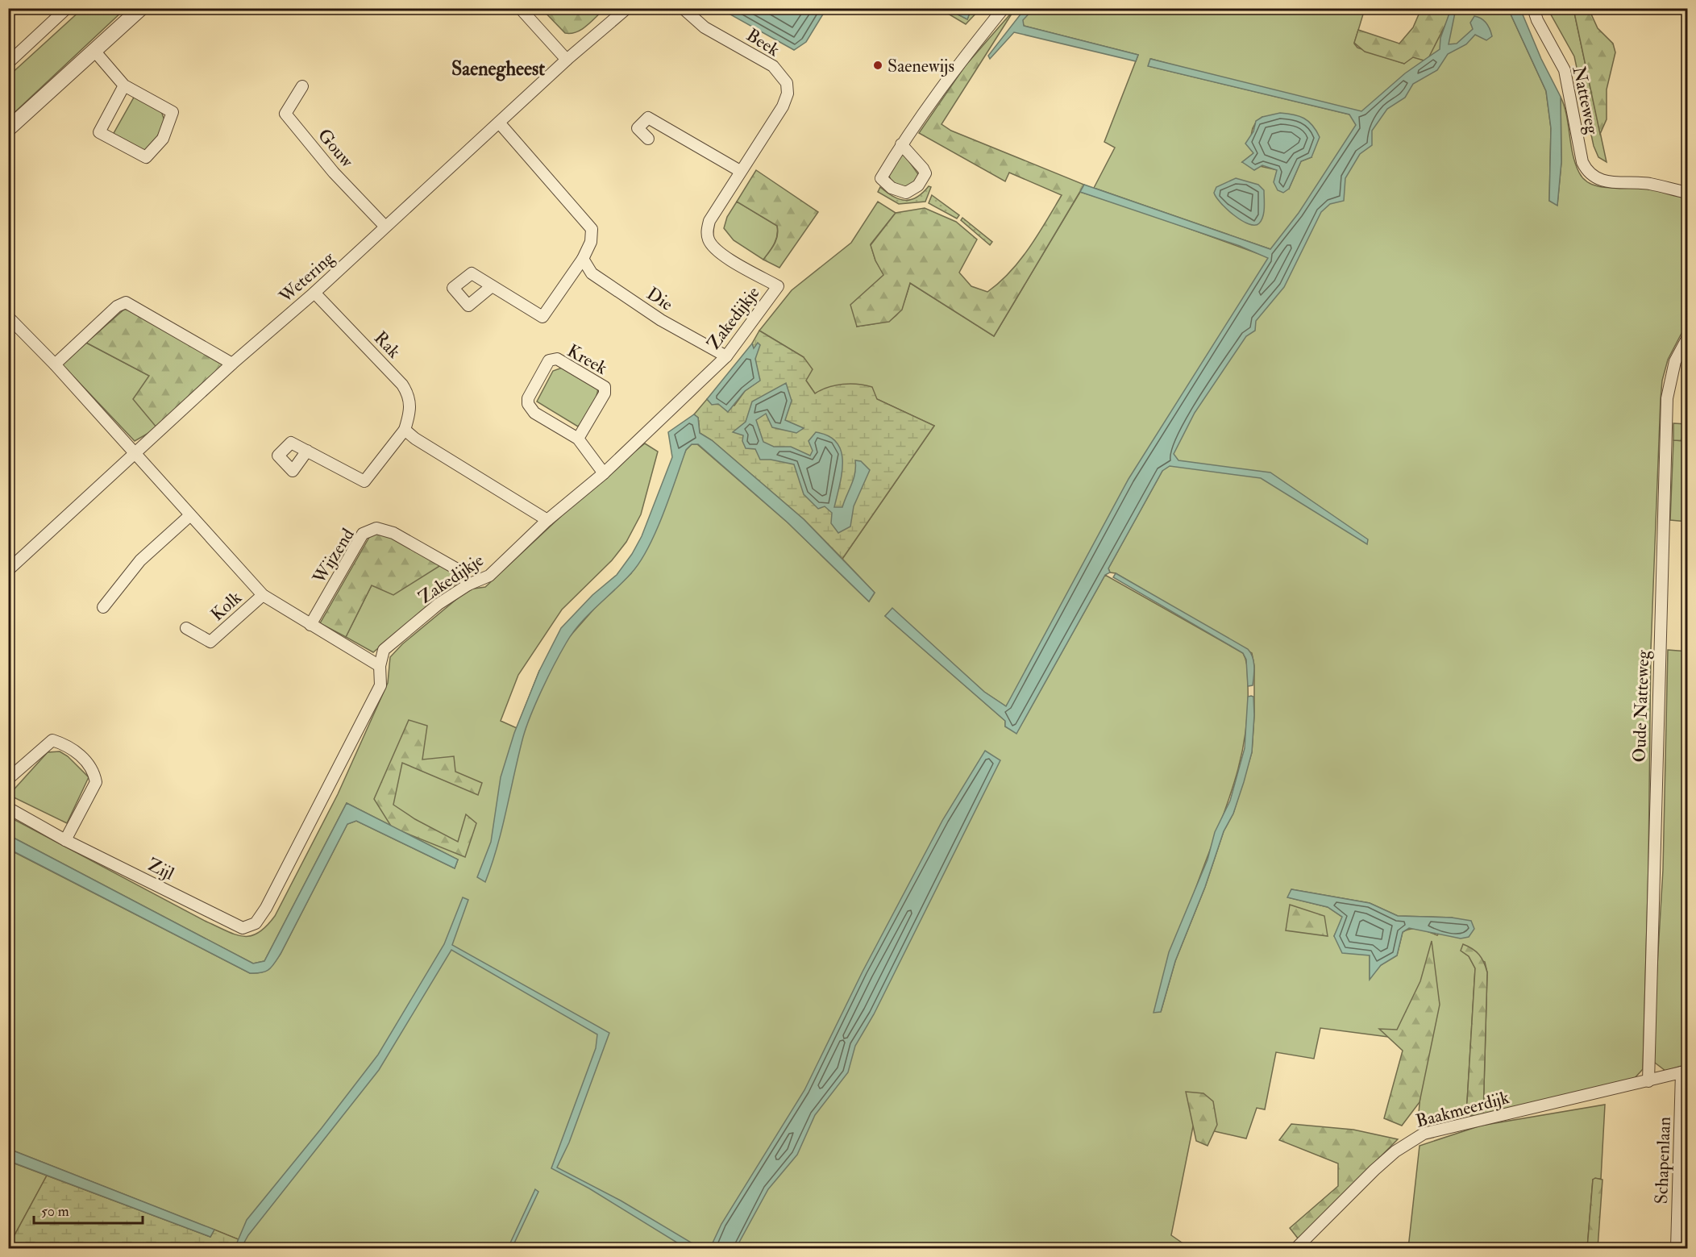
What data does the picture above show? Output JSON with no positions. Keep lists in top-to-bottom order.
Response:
{
  "streets": {
    "street": [
      "Beek",
      "Natteweg",
      "Gouw",
      "Wetering",
      "Die",
      "Zakedijkje",
      "Rak",
      "Kreek",
      "Wijzend",
      "Kolk",
      "Oude Natteweg",
      "Zijl",
      "Baakmeerdijk",
      "Schapenlaan"
    ]
  },
  "crossings": [
    ["Beek", "Zakedijkje"],
    ["Gouw", "Wetering"],
    ["Wetering", "Rak"],
    ["Die", "Zakedijkje"],
    ["Zakedijkje", "Kreek"],
    ["Zakedijkje", "Wijzend"],
    ["Zakedijkje", "Zijl"],
    ["Oude Natteweg", "Baakmeerdijk"],
    ["Baakmeerdijk", "Schapenlaan"]
  ],
  "districts": ["Saenegheest"],
  "places": ["Saenewijs"],
  "scale_bar": "50 m"
}
